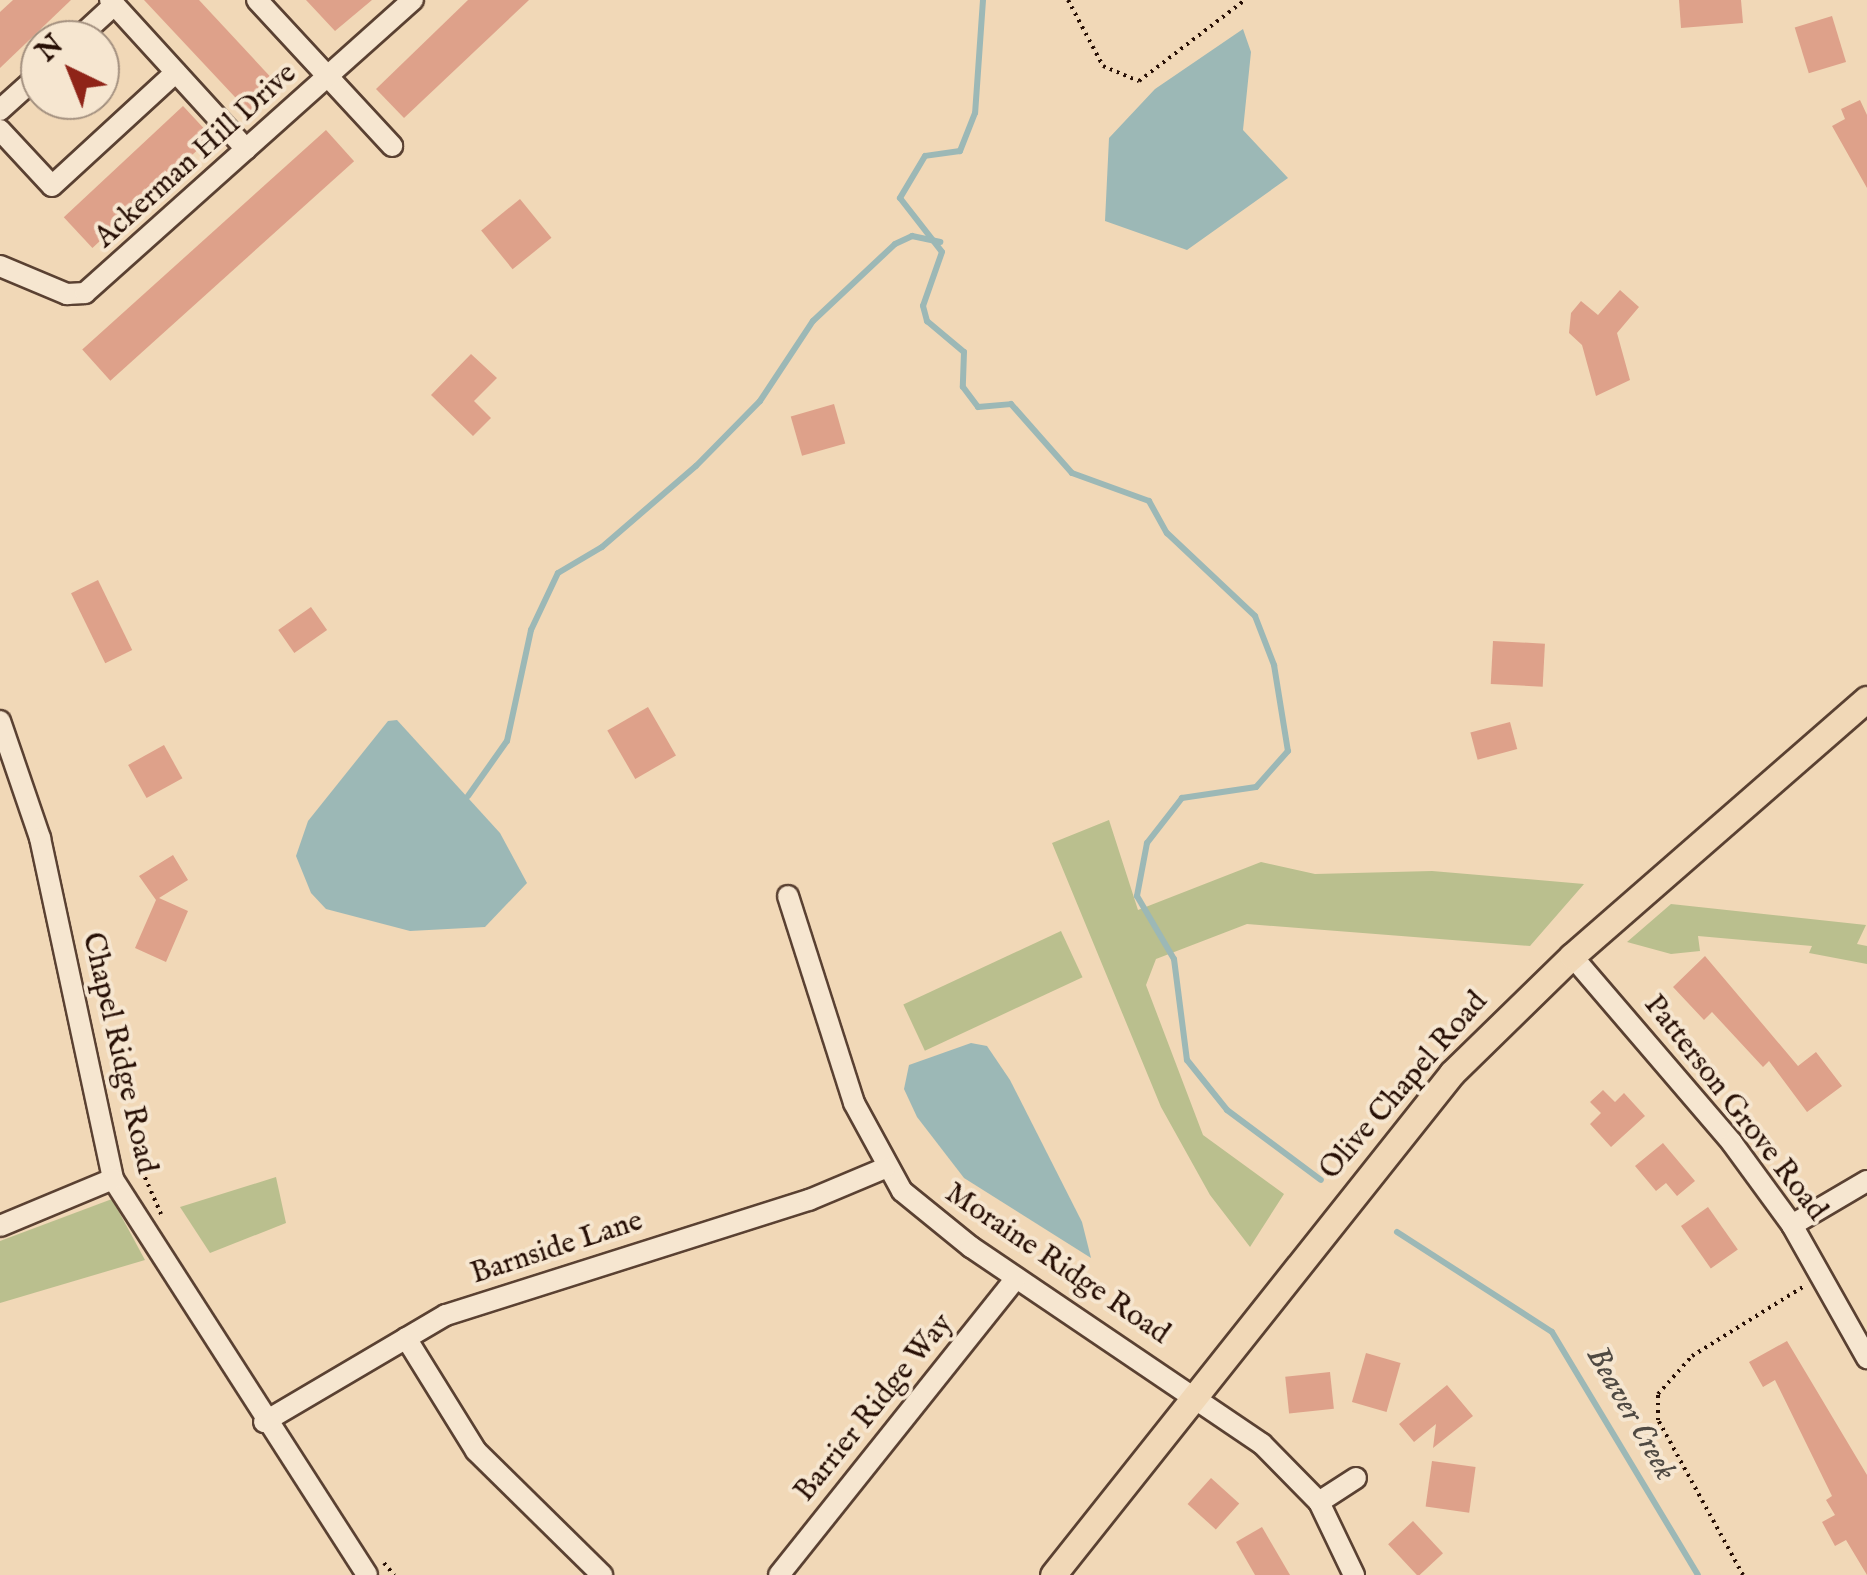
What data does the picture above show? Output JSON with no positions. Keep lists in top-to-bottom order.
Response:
{
  "streets": {
    "main road": ["Olive Chapel Road"],
    "street": [
      "Ackerman Hill Drive",
      "Chapel Ridge Road",
      "Patterson Grove Road",
      "Barnside Lane",
      "Moraine Ridge Road",
      "Barrier Ridge Way"
    ]
  },
  "crossings": [
    ["Chapel Ridge Road", "Barnside Lane"],
    ["Olive Chapel Road", "Patterson Grove Road"],
    ["Olive Chapel Road", "Moraine Ridge Road"],
    ["Barnside Lane", "Moraine Ridge Road"],
    ["Moraine Ridge Road", "Barrier Ridge Way"]
  ],
  "water": ["Beaver Creek"],
  "north": "top left"
}
